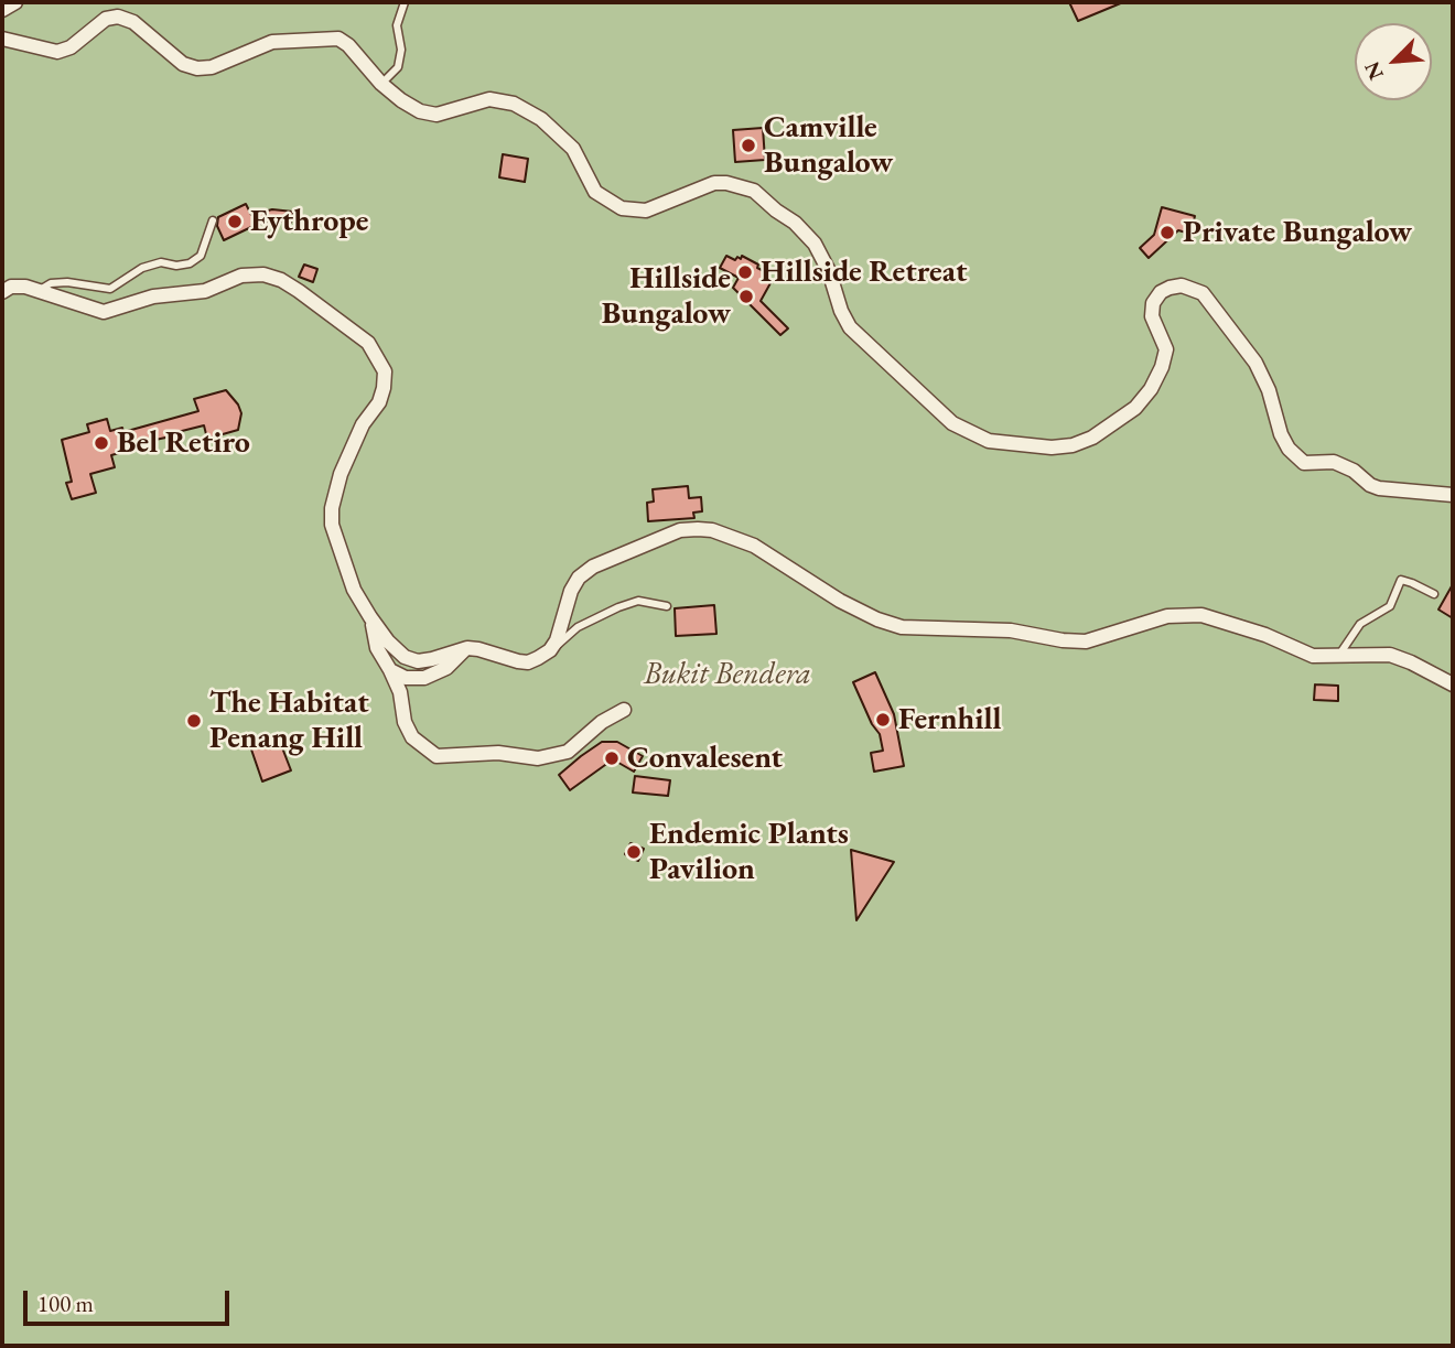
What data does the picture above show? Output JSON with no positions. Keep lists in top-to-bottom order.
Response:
{
  "parks": ["Bukit Bendera"],
  "places": [
    "Camville Bungalow",
    "Eythrope",
    "Private Bungalow",
    "Hillside Retreat",
    "Hillside Bungalow",
    "Bel Retiro",
    "Fernhill",
    "The Habitat Penang Hill",
    "Convalesent",
    "Endemic Plants Pavilion"
  ],
  "scale_bar": "100 m",
  "north": "bottom left"
}
